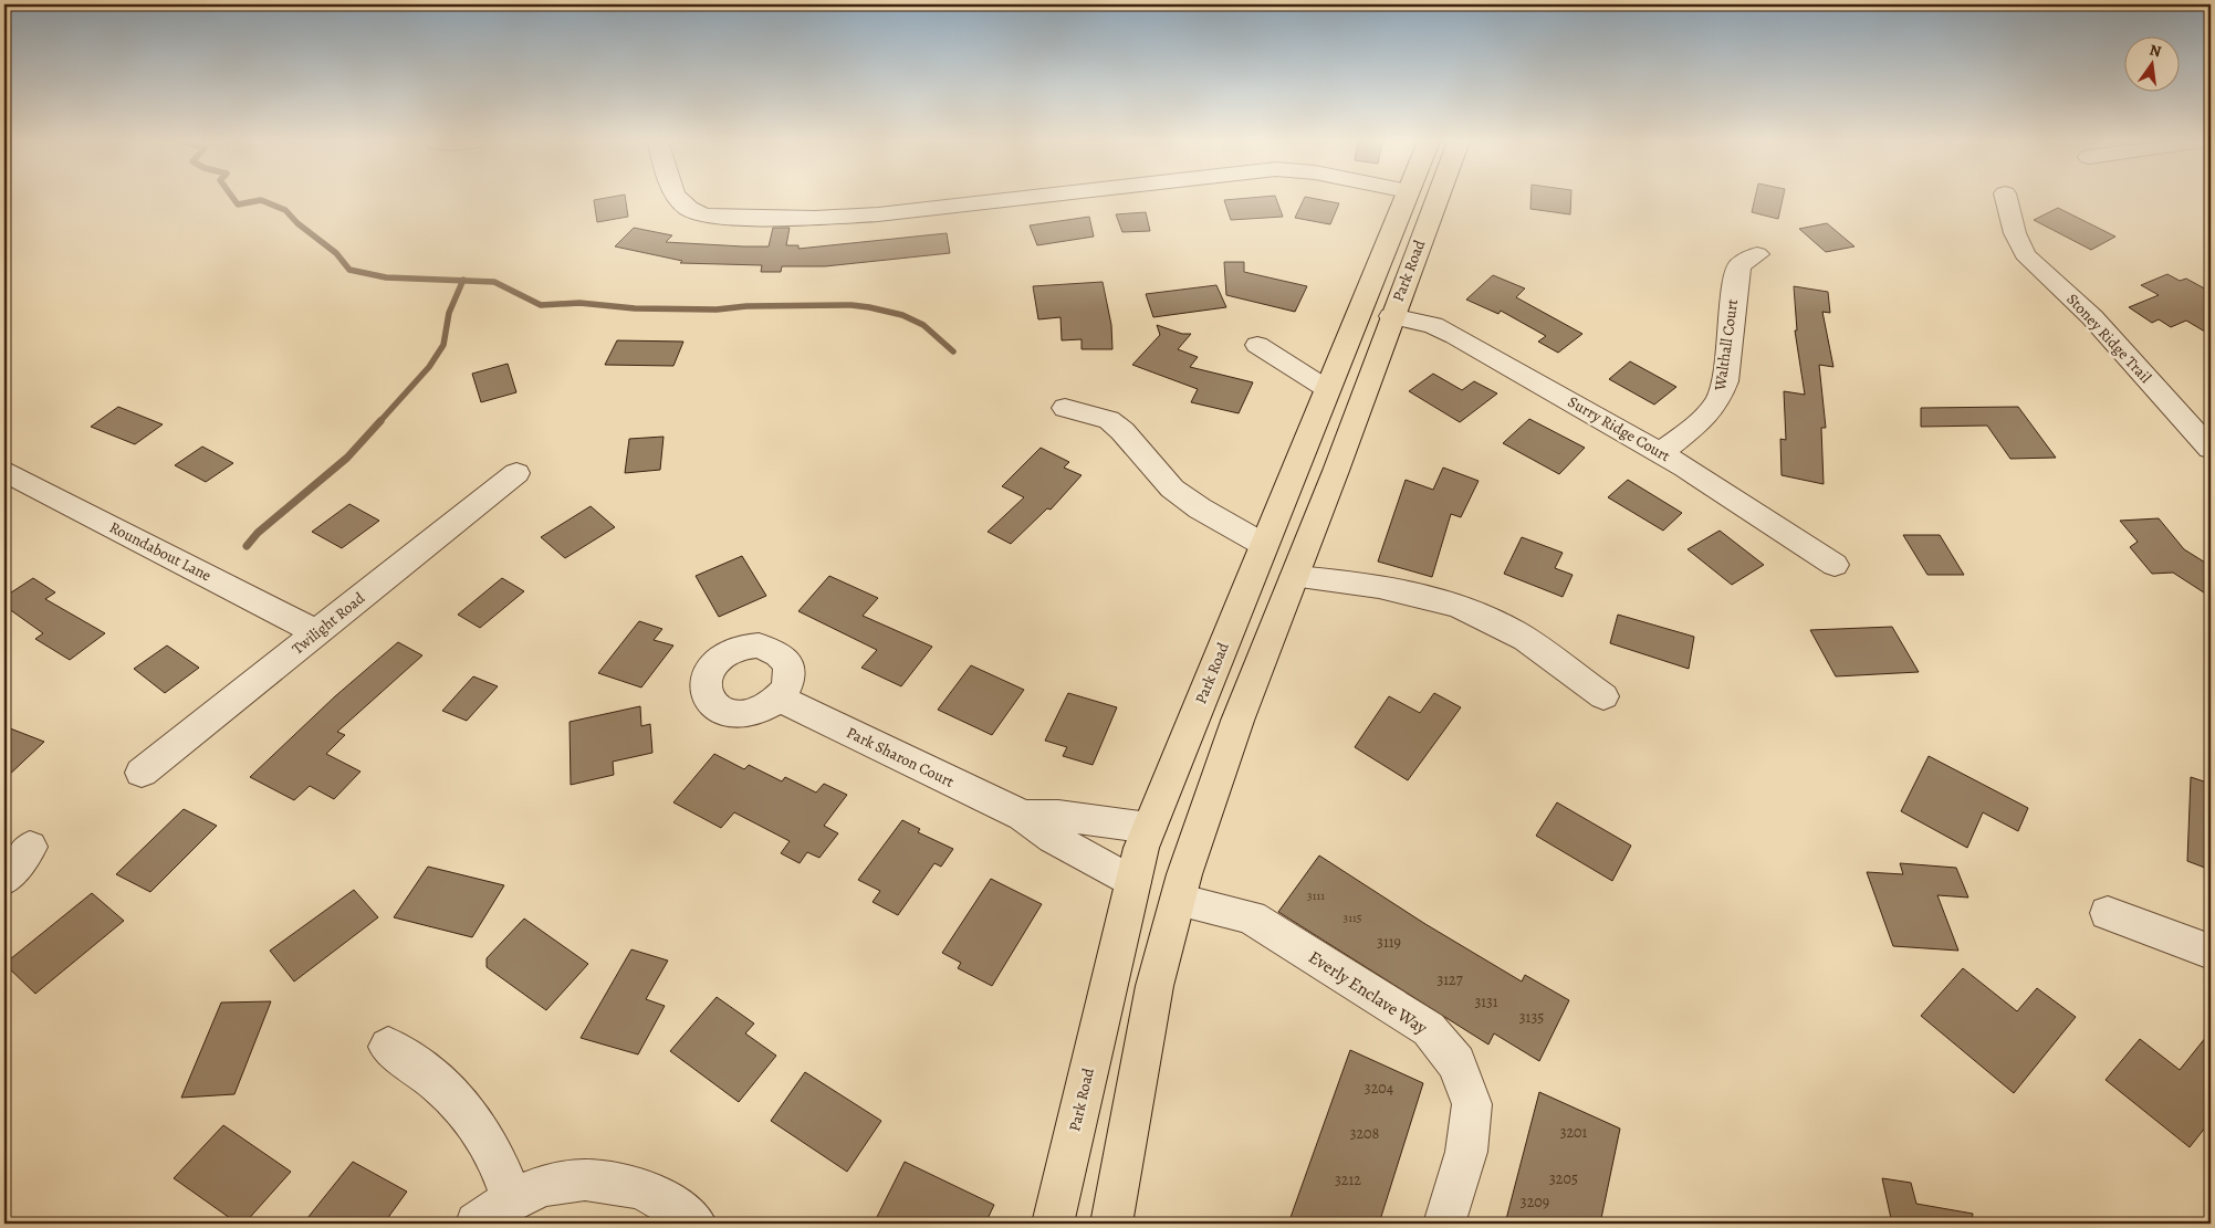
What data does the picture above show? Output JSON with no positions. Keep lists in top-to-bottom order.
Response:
{
  "streets": {
    "main road": ["Park Road"],
    "street": [
      "Stoney Ridge Trail",
      "Walthall Court",
      "Surry Ridge Court",
      "Roundabout Lane",
      "Twilight Road",
      "Park Sharon Court",
      "Everly Enclave Way"
    ]
  },
  "crossings": [
    ["Park Road", "Surry Ridge Court"],
    ["Park Road", "Park Sharon Court"],
    ["Park Road", "Everly Enclave Way"],
    ["Walthall Court", "Surry Ridge Court"],
    ["Roundabout Lane", "Twilight Road"]
  ],
  "house_numbers": [
    "3111",
    "3115",
    "3119",
    "3127",
    "3131",
    "3135",
    "3204",
    "3201",
    "3208",
    "3205",
    "3212",
    "3209"
  ],
  "north": "top"
}
